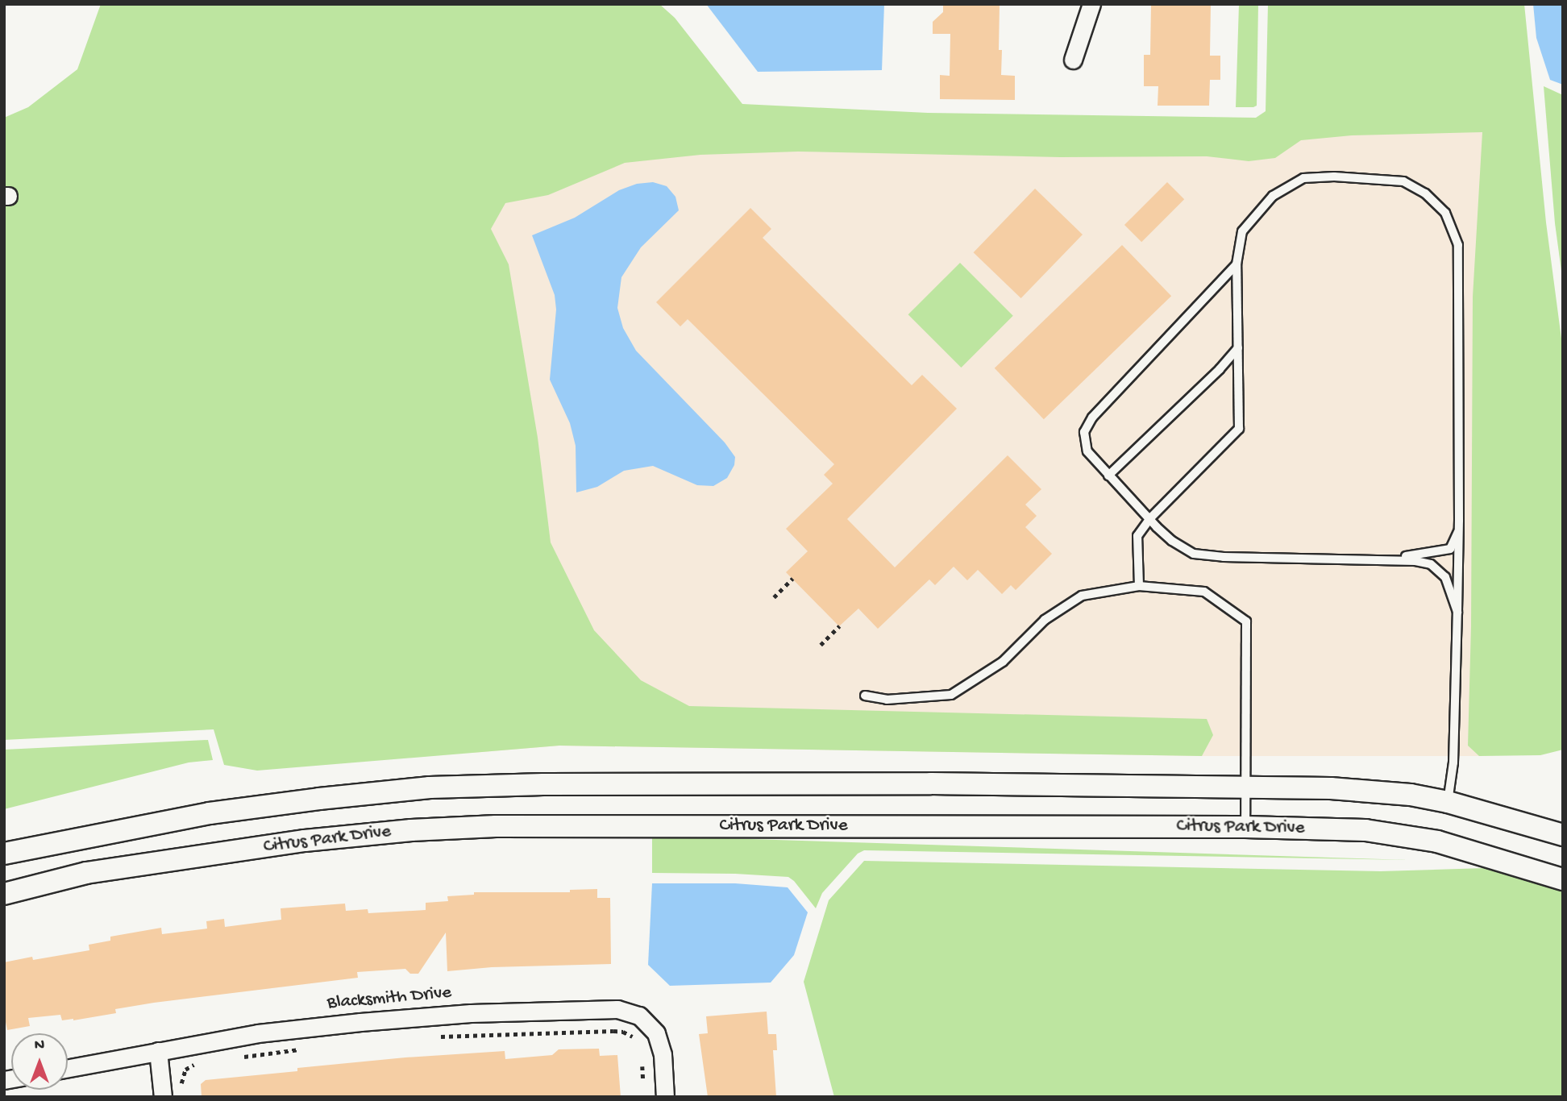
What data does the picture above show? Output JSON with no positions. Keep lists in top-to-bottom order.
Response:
{
  "streets": {
    "street": ["Citrus Park Drive", "Blacksmith Drive"]
  },
  "north": "top"
}
